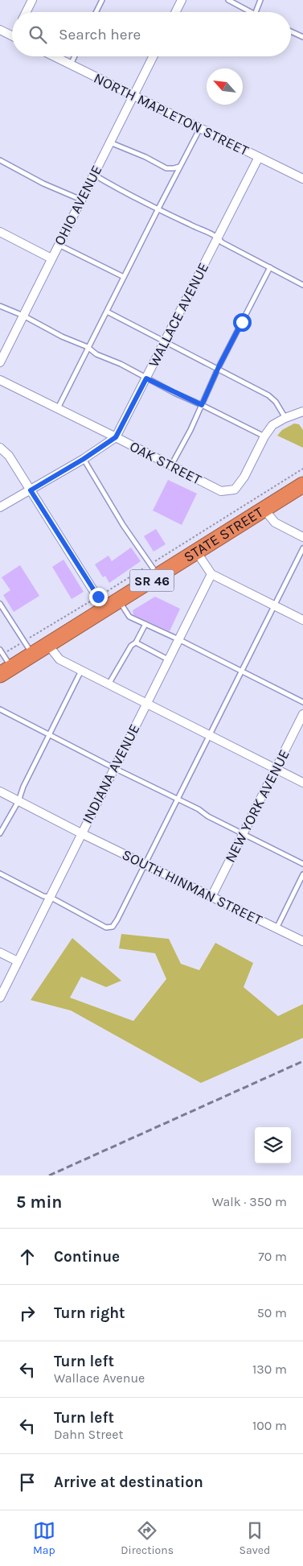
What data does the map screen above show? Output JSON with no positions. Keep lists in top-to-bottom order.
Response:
{
  "streets": {
    "highway": ["STATE STREET", "SR 46"],
    "street": [
      "NORTH MAPLETON STREET",
      "OHIO AVENUE",
      "WALLACE AVENUE",
      "OAK STREET",
      "INDIANA AVENUE",
      "NEW YORK AVENUE",
      "SOUTH HINMAN STREET"
    ]
  },
  "crossings": [
    ["NORTH MAPLETON STREET", "OHIO AVENUE"],
    ["NORTH MAPLETON STREET", "WALLACE AVENUE"],
    ["WALLACE AVENUE", "OAK STREET"],
    ["INDIANA AVENUE", "SOUTH HINMAN STREET"],
    ["NEW YORK AVENUE", "SOUTH HINMAN STREET"]
  ],
  "north": "top left",
  "page": {
    "search": "Search here",
    "heading": ["5 min", "Walk · 350 m"],
    "list": [
      ["Continue", "70 m"],
      ["Turn right", "50 m"],
      ["Turn left", "Wallace Avenue", "130 m"],
      ["Turn left", "Dahn Street", "100 m"],
      "Arrive at destination"
    ],
    "nav": ["Map", "Directions", "Saved"]
  }
}
